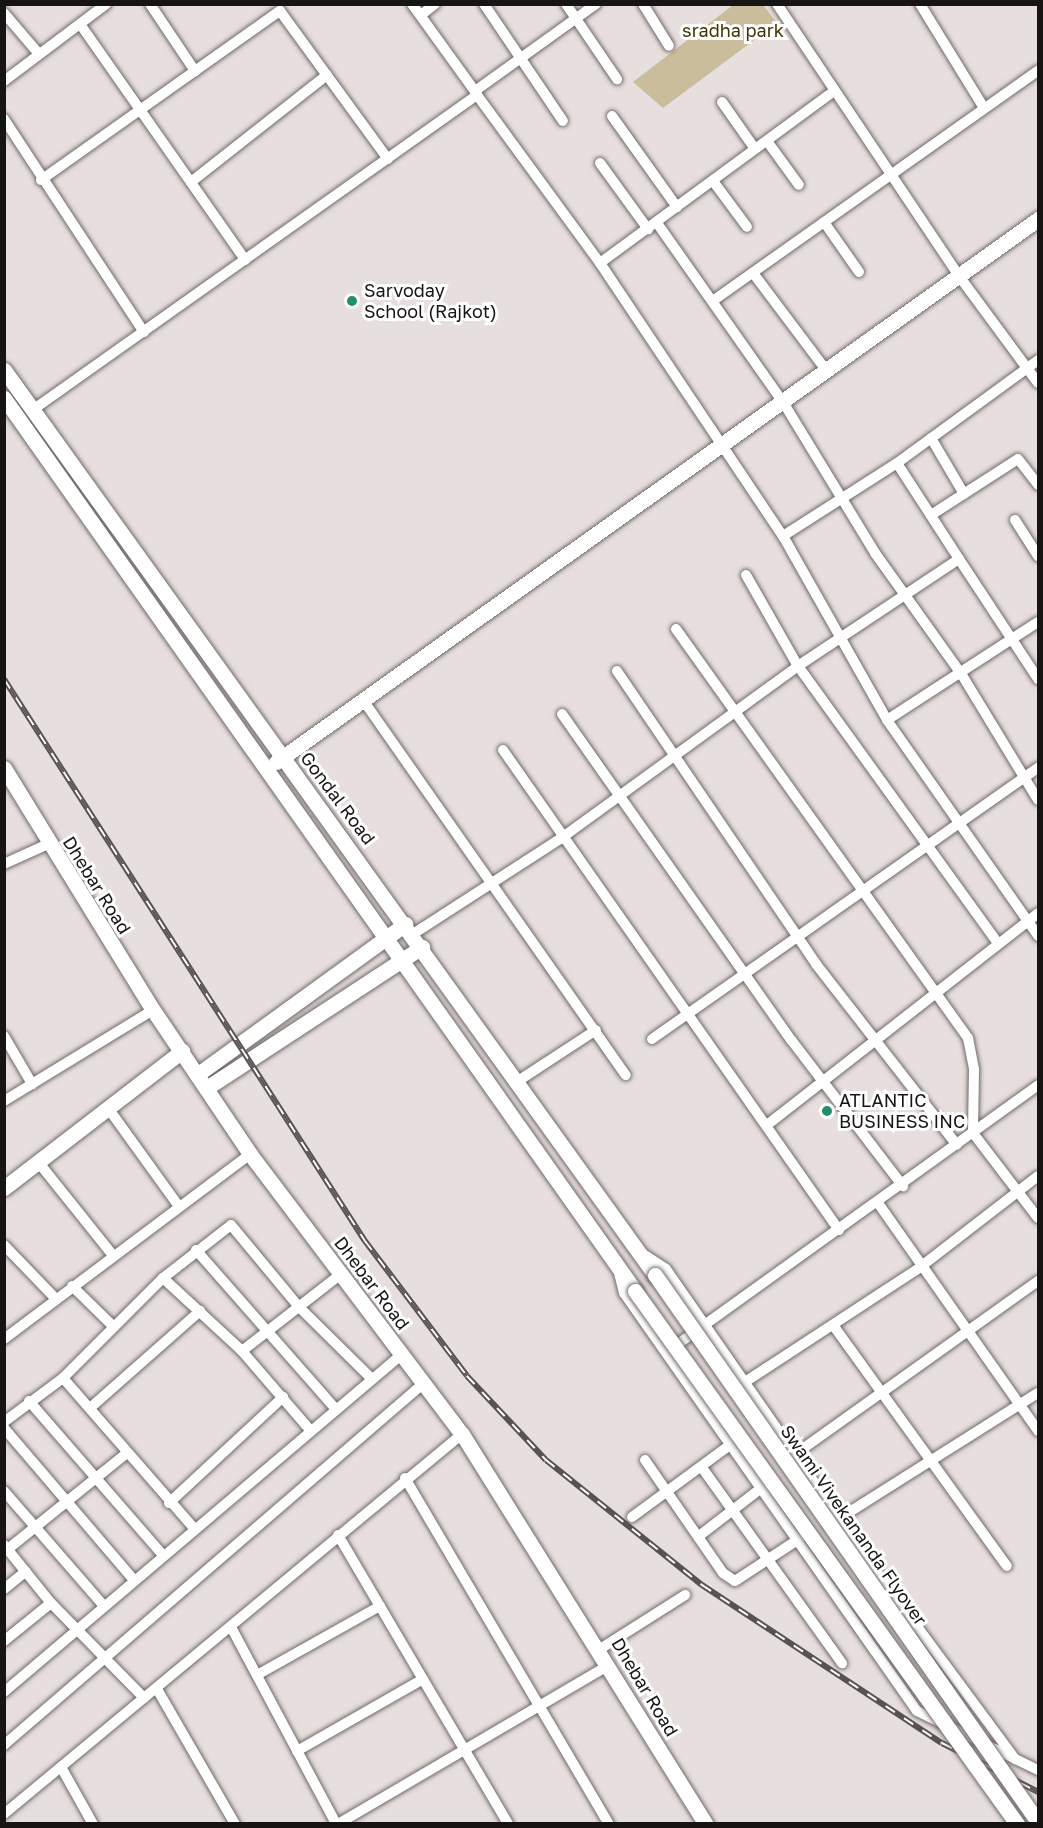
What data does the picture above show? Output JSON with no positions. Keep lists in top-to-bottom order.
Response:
{
  "streets": {
    "main road": ["Gondal Road", "Dhebar Road", "Swami Vivekananda Flyover"]
  },
  "crossings": [
    ["Gondal Road", "Swami Vivekananda Flyover"]
  ],
  "parks": ["sradha park"],
  "places": ["Sarvoday School (Rajkot)", "ATLANTIC BUSINESS INC"]
}
